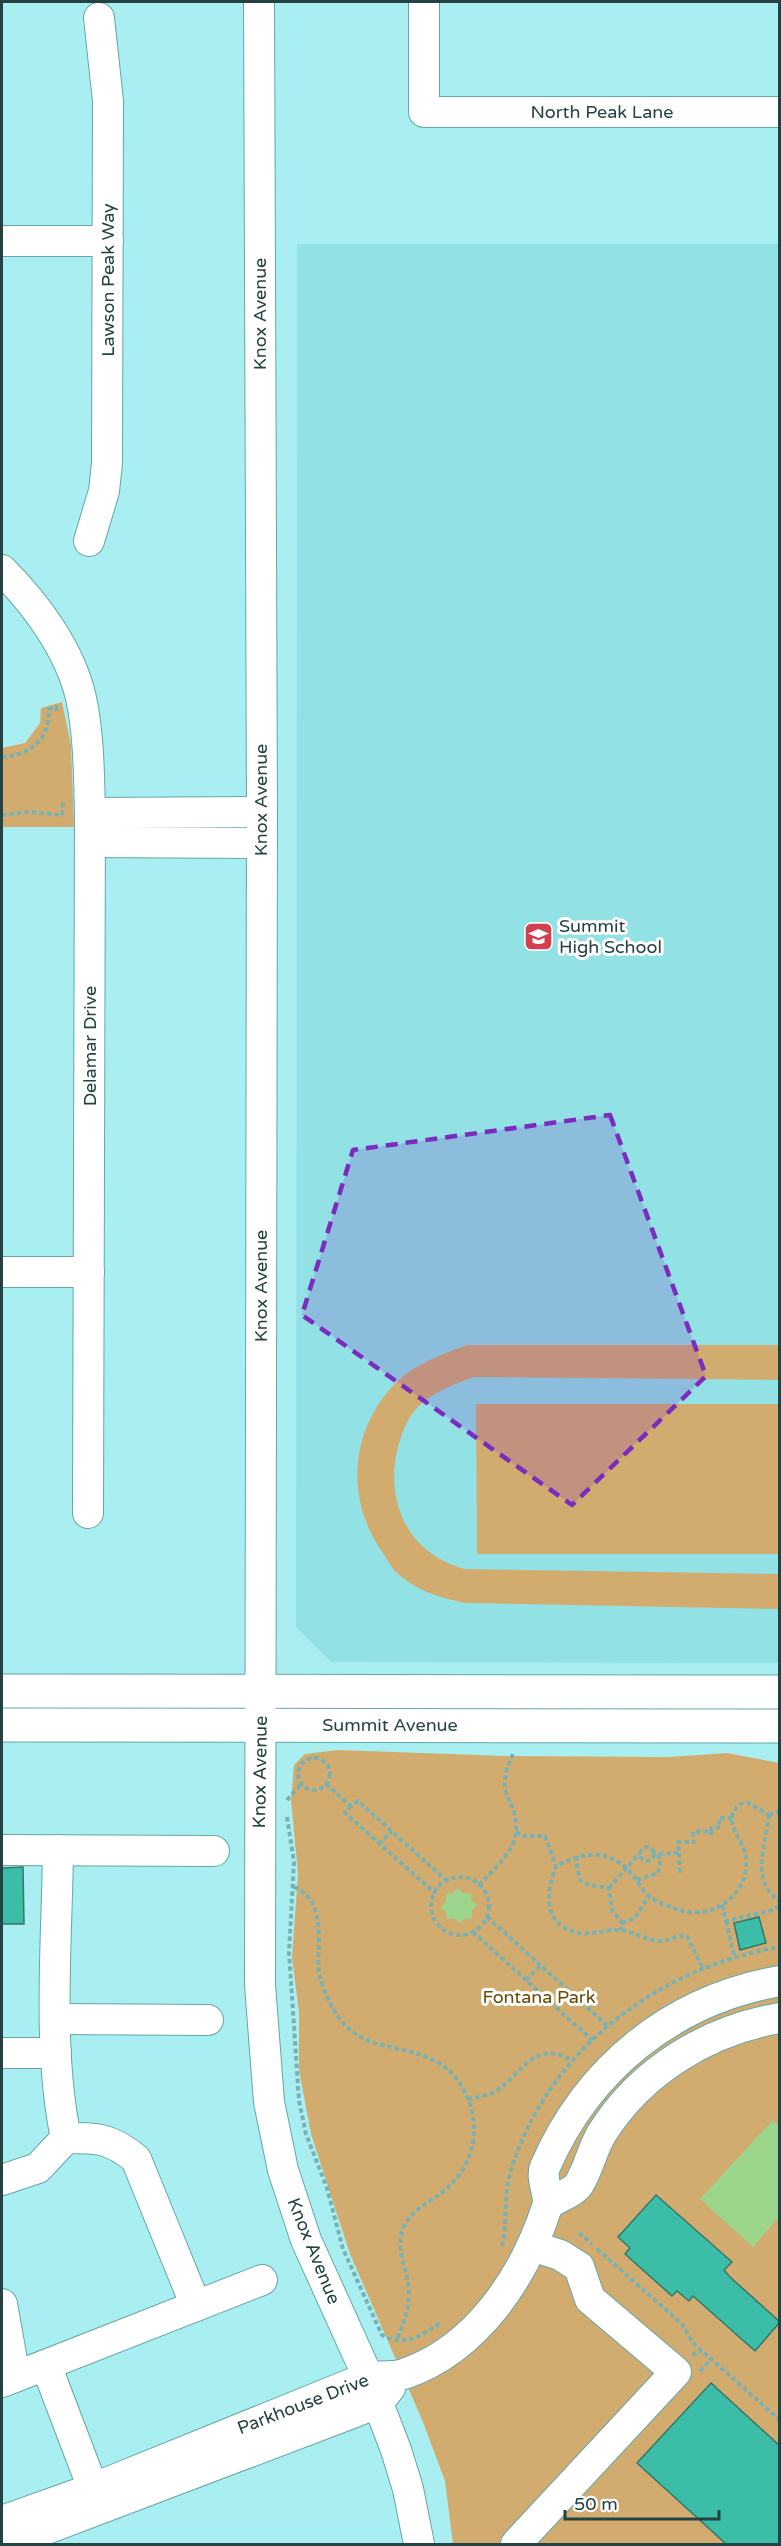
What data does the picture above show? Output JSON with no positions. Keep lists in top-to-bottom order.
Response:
{
  "streets": {
    "main road": ["Summit Avenue"],
    "street": [
      "North Peak Lane",
      "Lawson Peak Way",
      "Knox Avenue",
      "Delamar Drive",
      "Parkhouse Drive"
    ]
  },
  "crossings": [
    ["Knox Avenue", "Summit Avenue"],
    ["Knox Avenue", "Parkhouse Drive"]
  ],
  "parks": ["Fontana Park"],
  "places": {
    "school or university": ["Summit High School"]
  },
  "scale_bar": "50 m"
}
